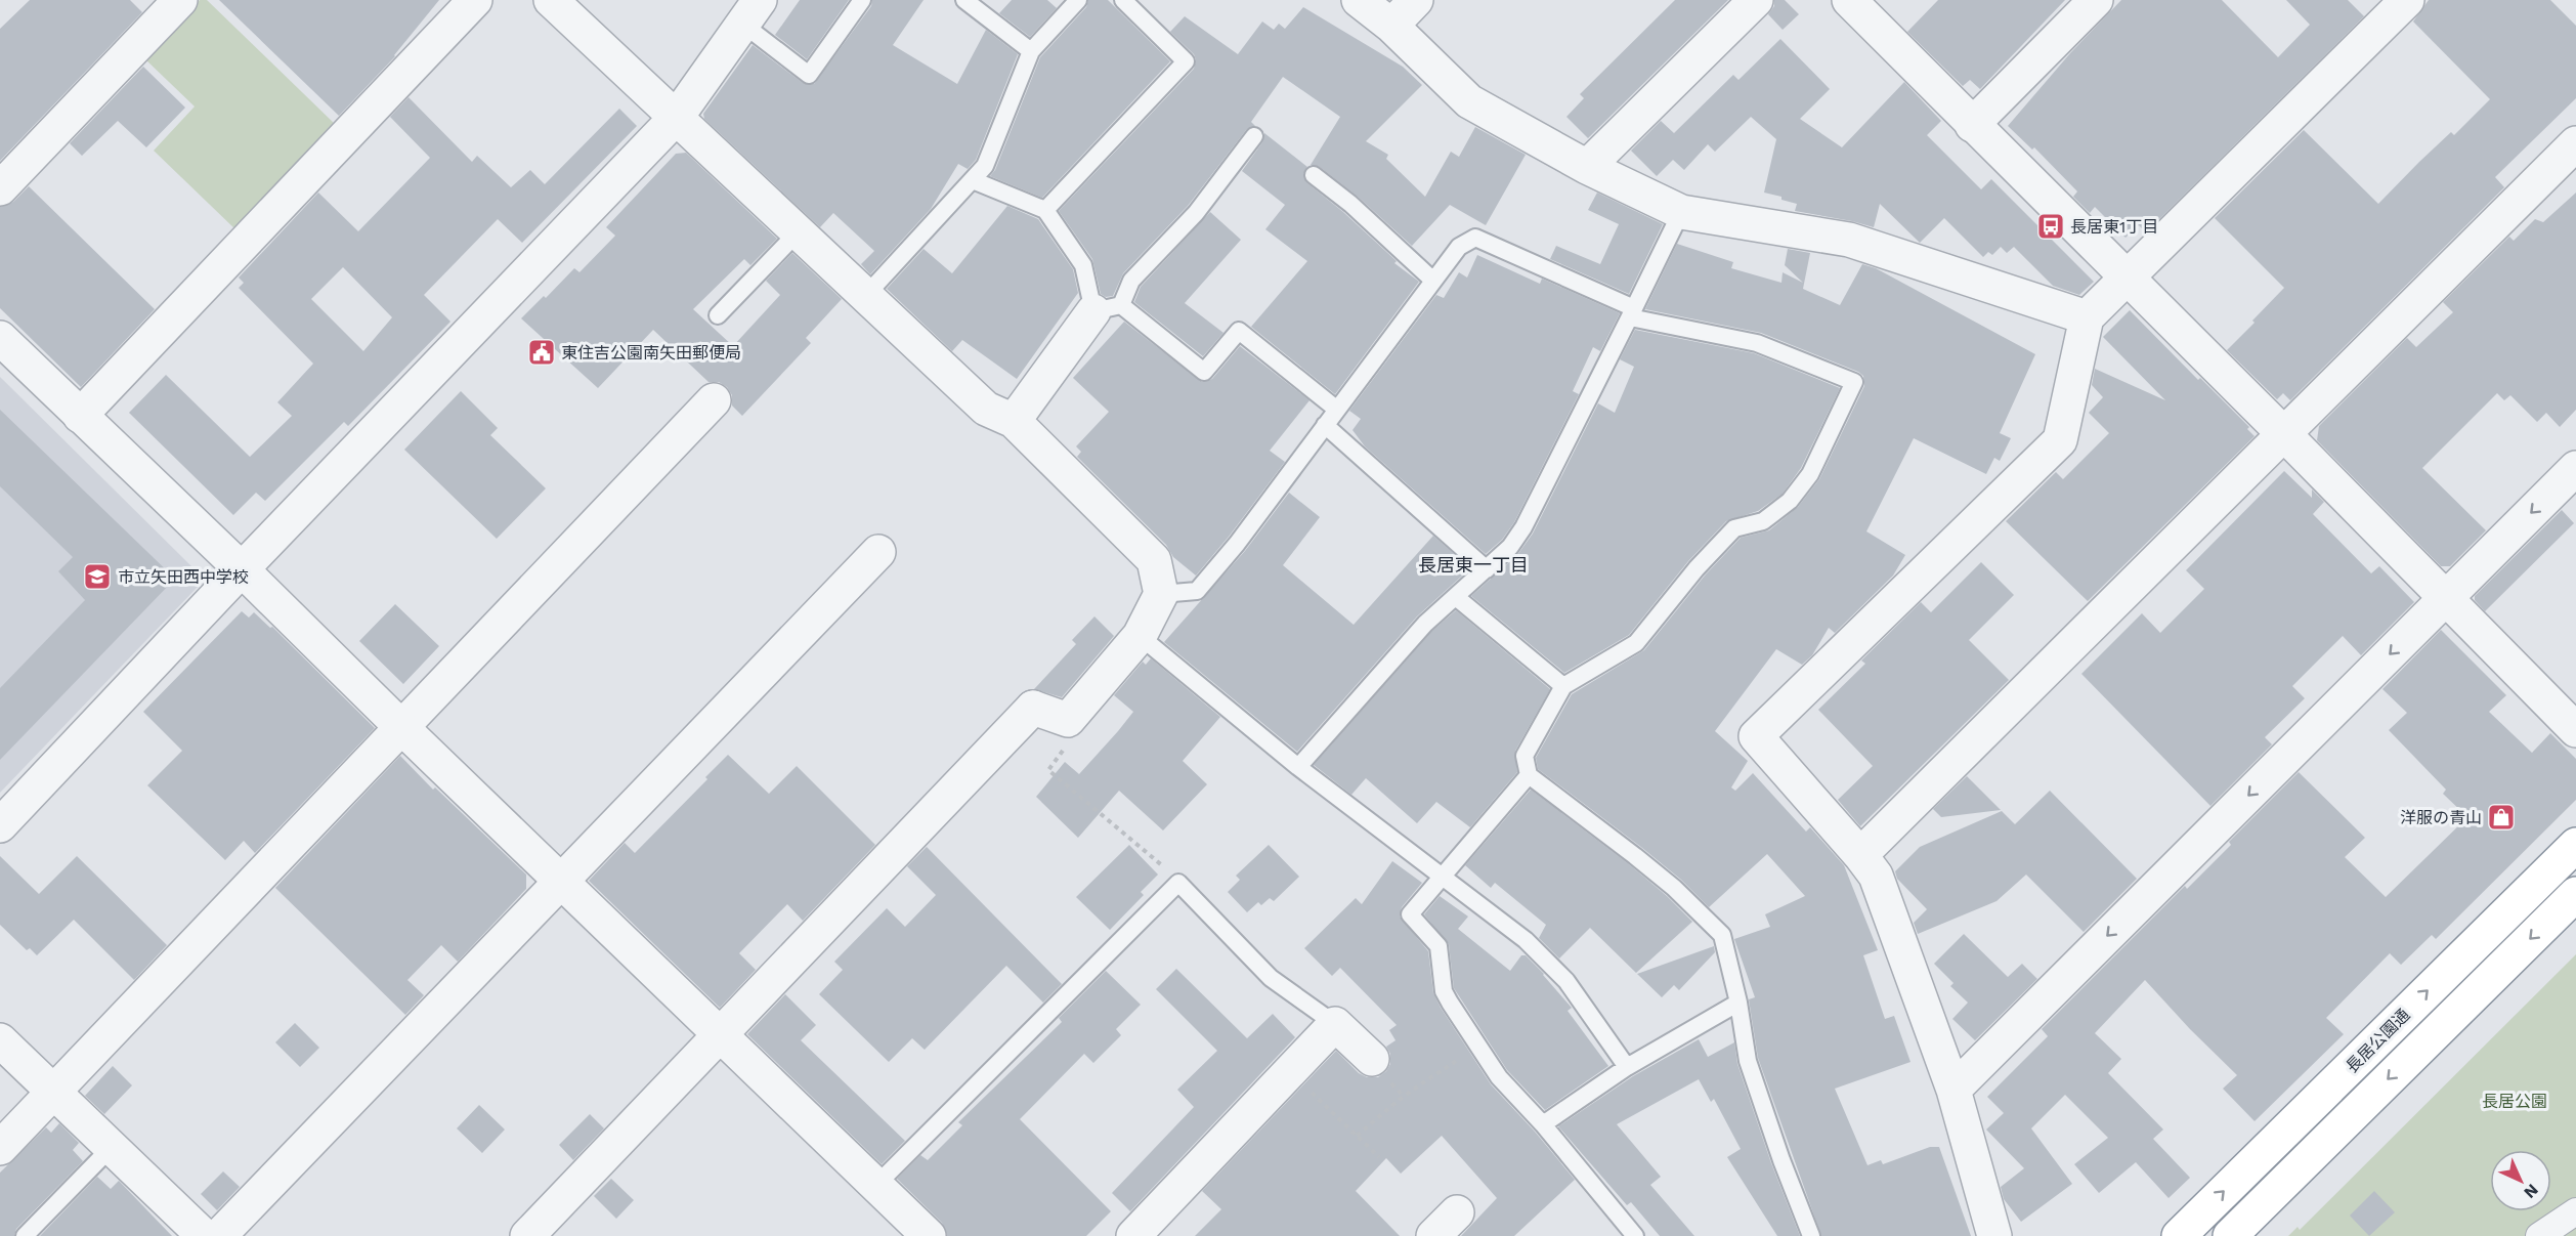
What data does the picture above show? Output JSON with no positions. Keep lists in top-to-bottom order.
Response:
{
  "streets": {
    "highway": ["長居公園通"]
  },
  "districts": ["長居東一丁目"],
  "parks": ["長居公園"],
  "places": {
    "bus stop": ["長居東1丁目"],
    "public building": ["東住吉公園南矢田郵便局"],
    "school or university": ["市立矢田西中学校"],
    "shop": ["洋服の青山"]
  },
  "north": "bottom right"
}
